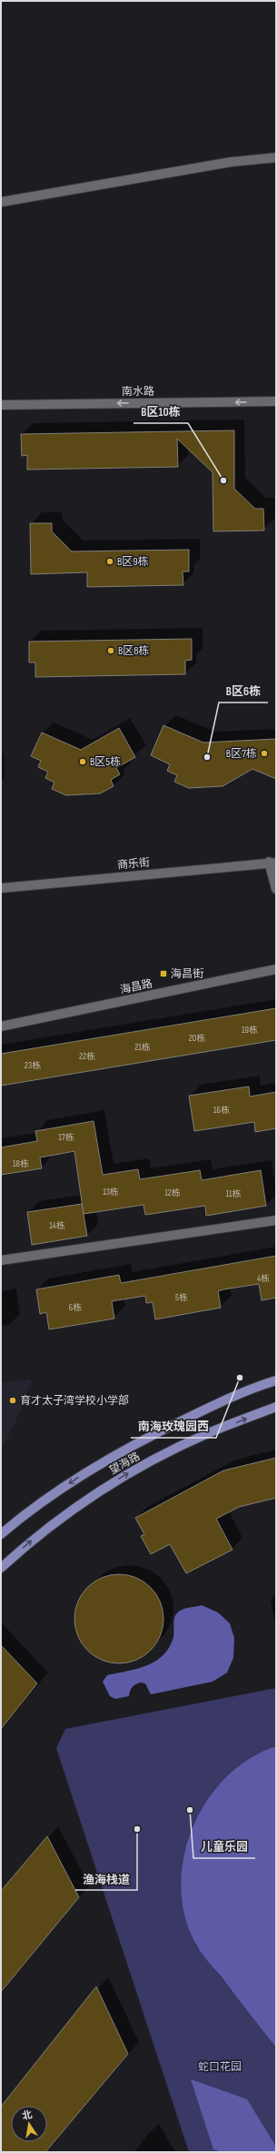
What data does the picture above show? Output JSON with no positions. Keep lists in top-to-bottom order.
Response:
{
  "streets": {
    "main road": ["望海路"],
    "street": ["南水路", "商乐街", "海昌路"]
  },
  "one_way": ["南水路"],
  "parks": ["蛇口花园"],
  "places": {
    "other": [
      "B区10栋",
      "B区9栋",
      "B区8栋",
      "B区7栋",
      "B区6栋",
      "B区5栋",
      "南海玫瑰园西",
      "育才太子湾学校小学部",
      "儿童乐园",
      "渔海栈道"
    ],
    "transit": ["海昌街"]
  },
  "house_numbers": [
    "19栋",
    "20栋",
    "21栋",
    "22栋",
    "23栋",
    "16栋",
    "17栋",
    "18栋",
    "13栋",
    "12栋",
    "11栋",
    "14栋",
    "4栋",
    "5栋",
    "6栋"
  ],
  "north": "top"
}
